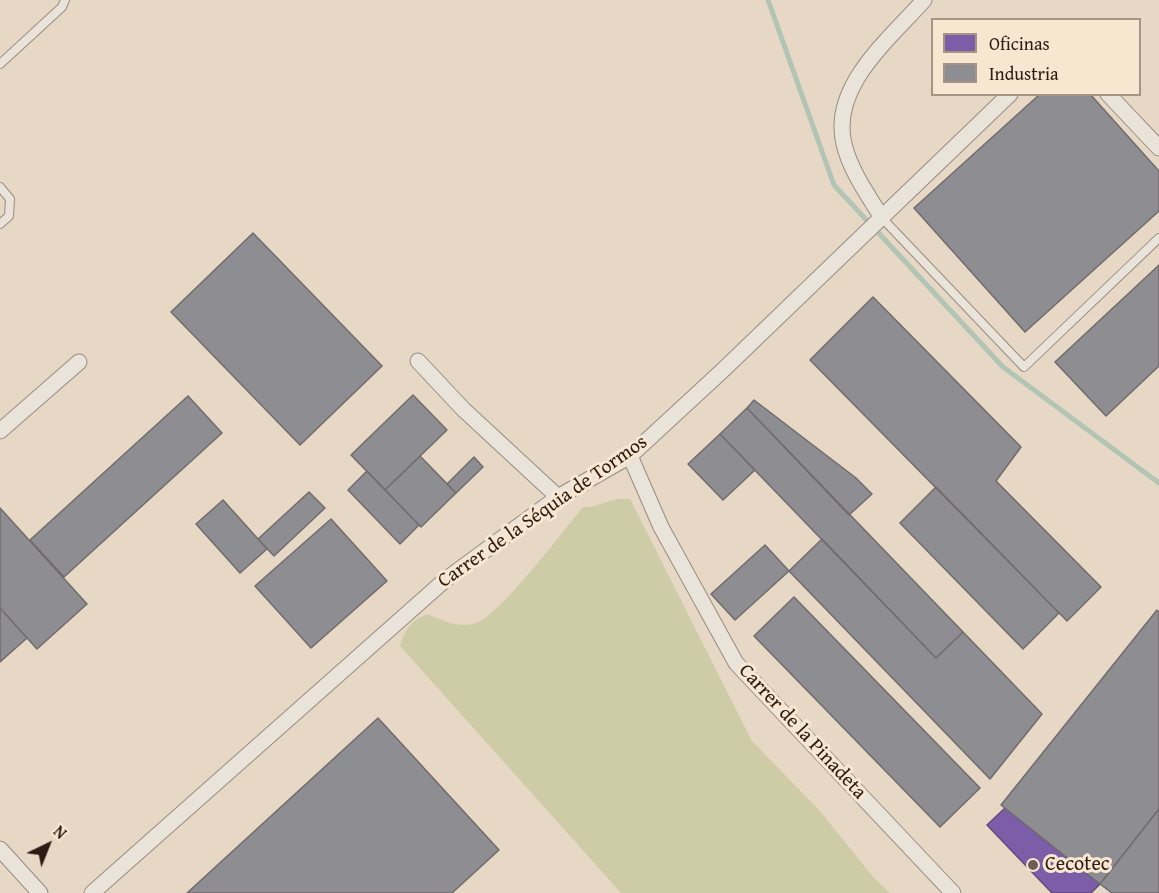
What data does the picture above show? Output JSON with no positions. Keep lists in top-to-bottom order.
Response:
{
  "streets": {
    "street": ["Carrer de la Séquia de Tormos", "Carrer de la Pinadeta"]
  },
  "crossings": [
    ["Carrer de la Séquia de Tormos", "Carrer de la Pinadeta"]
  ],
  "places": ["Cecotec"],
  "legend": ["Oficinas", "Industria"],
  "north": "top right"
}
